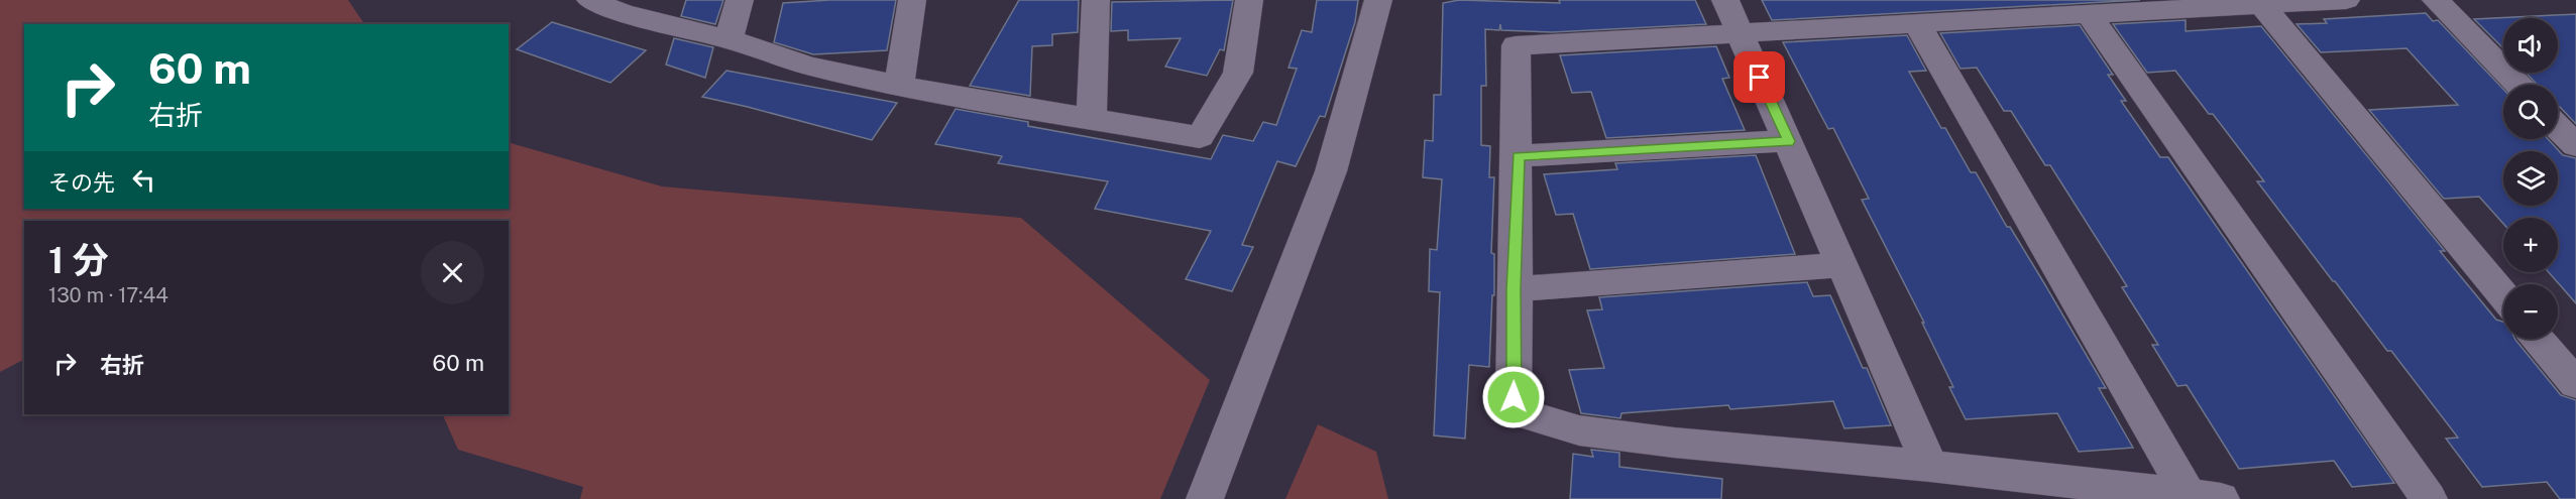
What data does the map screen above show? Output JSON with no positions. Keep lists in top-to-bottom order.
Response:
{
  "page": {
    "map_buttons": ["+", "−"],
    "turn": ["60 m", "右折"],
    "then": "その先",
    "heading": ["1 分", "130 m · 17:44"],
    "list": [
      {
        "name": "右折",
        "value": "60 m"
      }
    ]
  }
}
